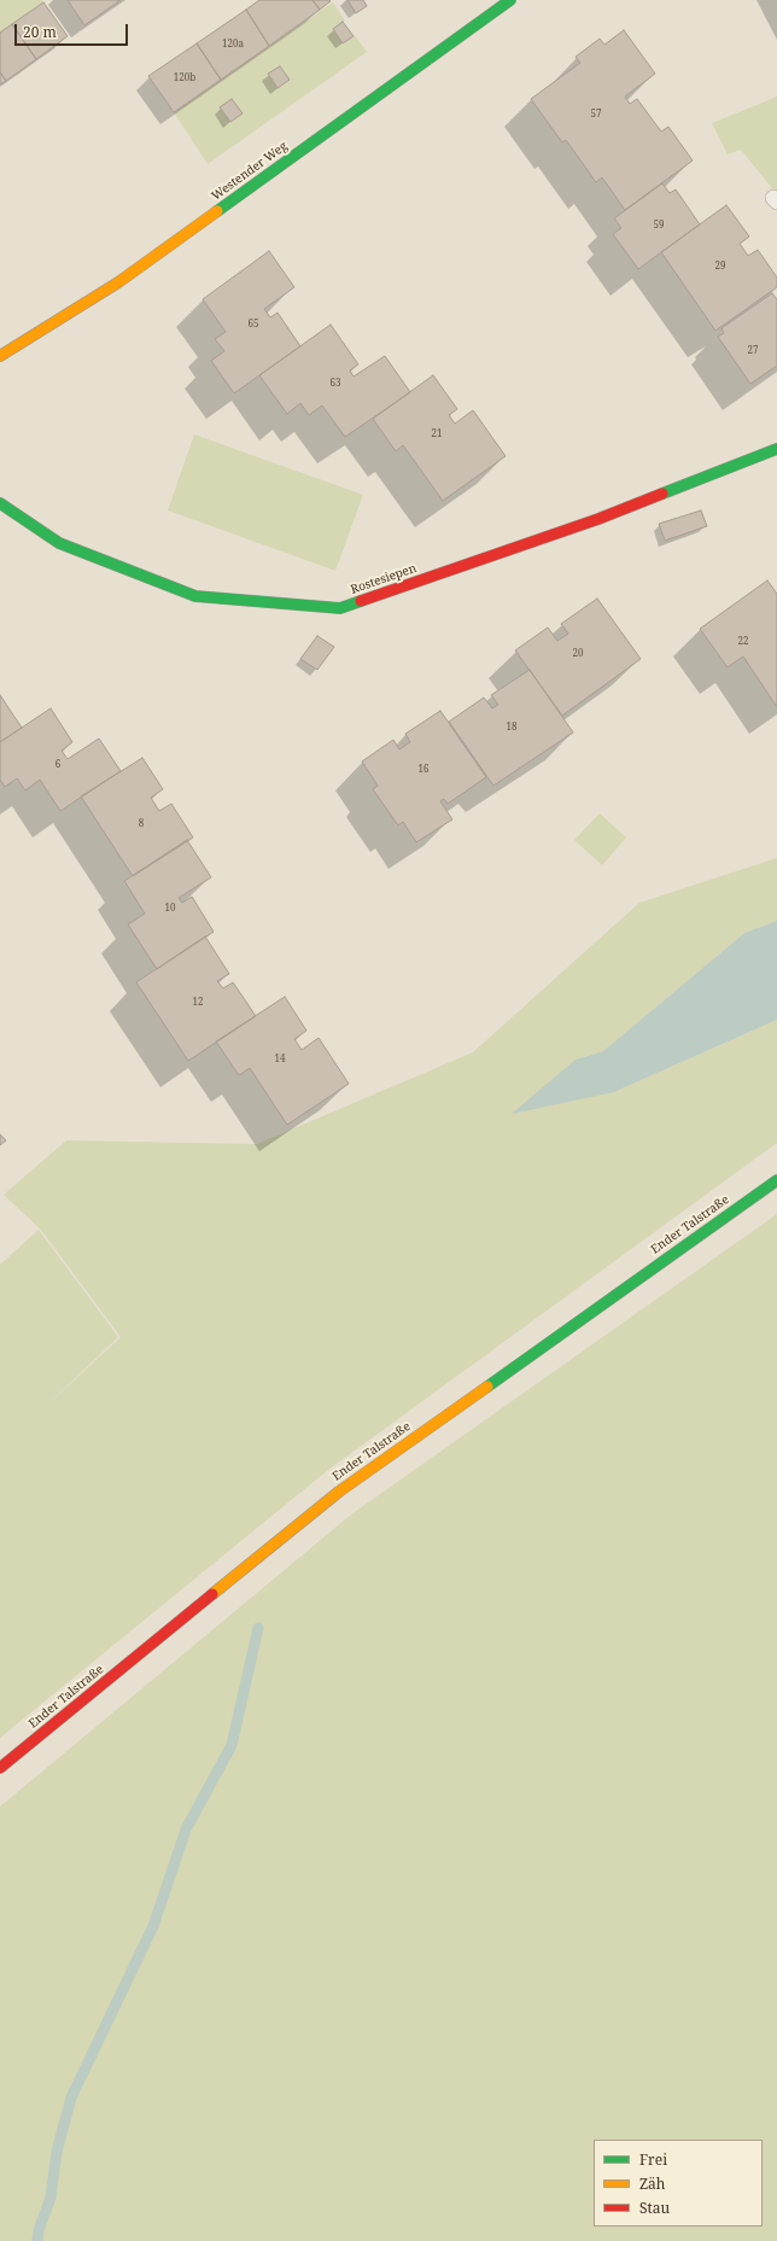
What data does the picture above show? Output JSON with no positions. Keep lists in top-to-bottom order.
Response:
{
  "streets": {
    "street": ["Westender Weg", "Rostesiepen", "Ender Talstraße"]
  },
  "house_numbers": [
    "120a",
    "120b",
    "57",
    "59",
    "29",
    "65",
    "27",
    "63",
    "21",
    "22",
    "20",
    "18",
    "6",
    "16",
    "8",
    "10",
    "12",
    "14"
  ],
  "legend": ["Frei", "Zäh", "Stau"],
  "scale_bar": "20 m"
}
